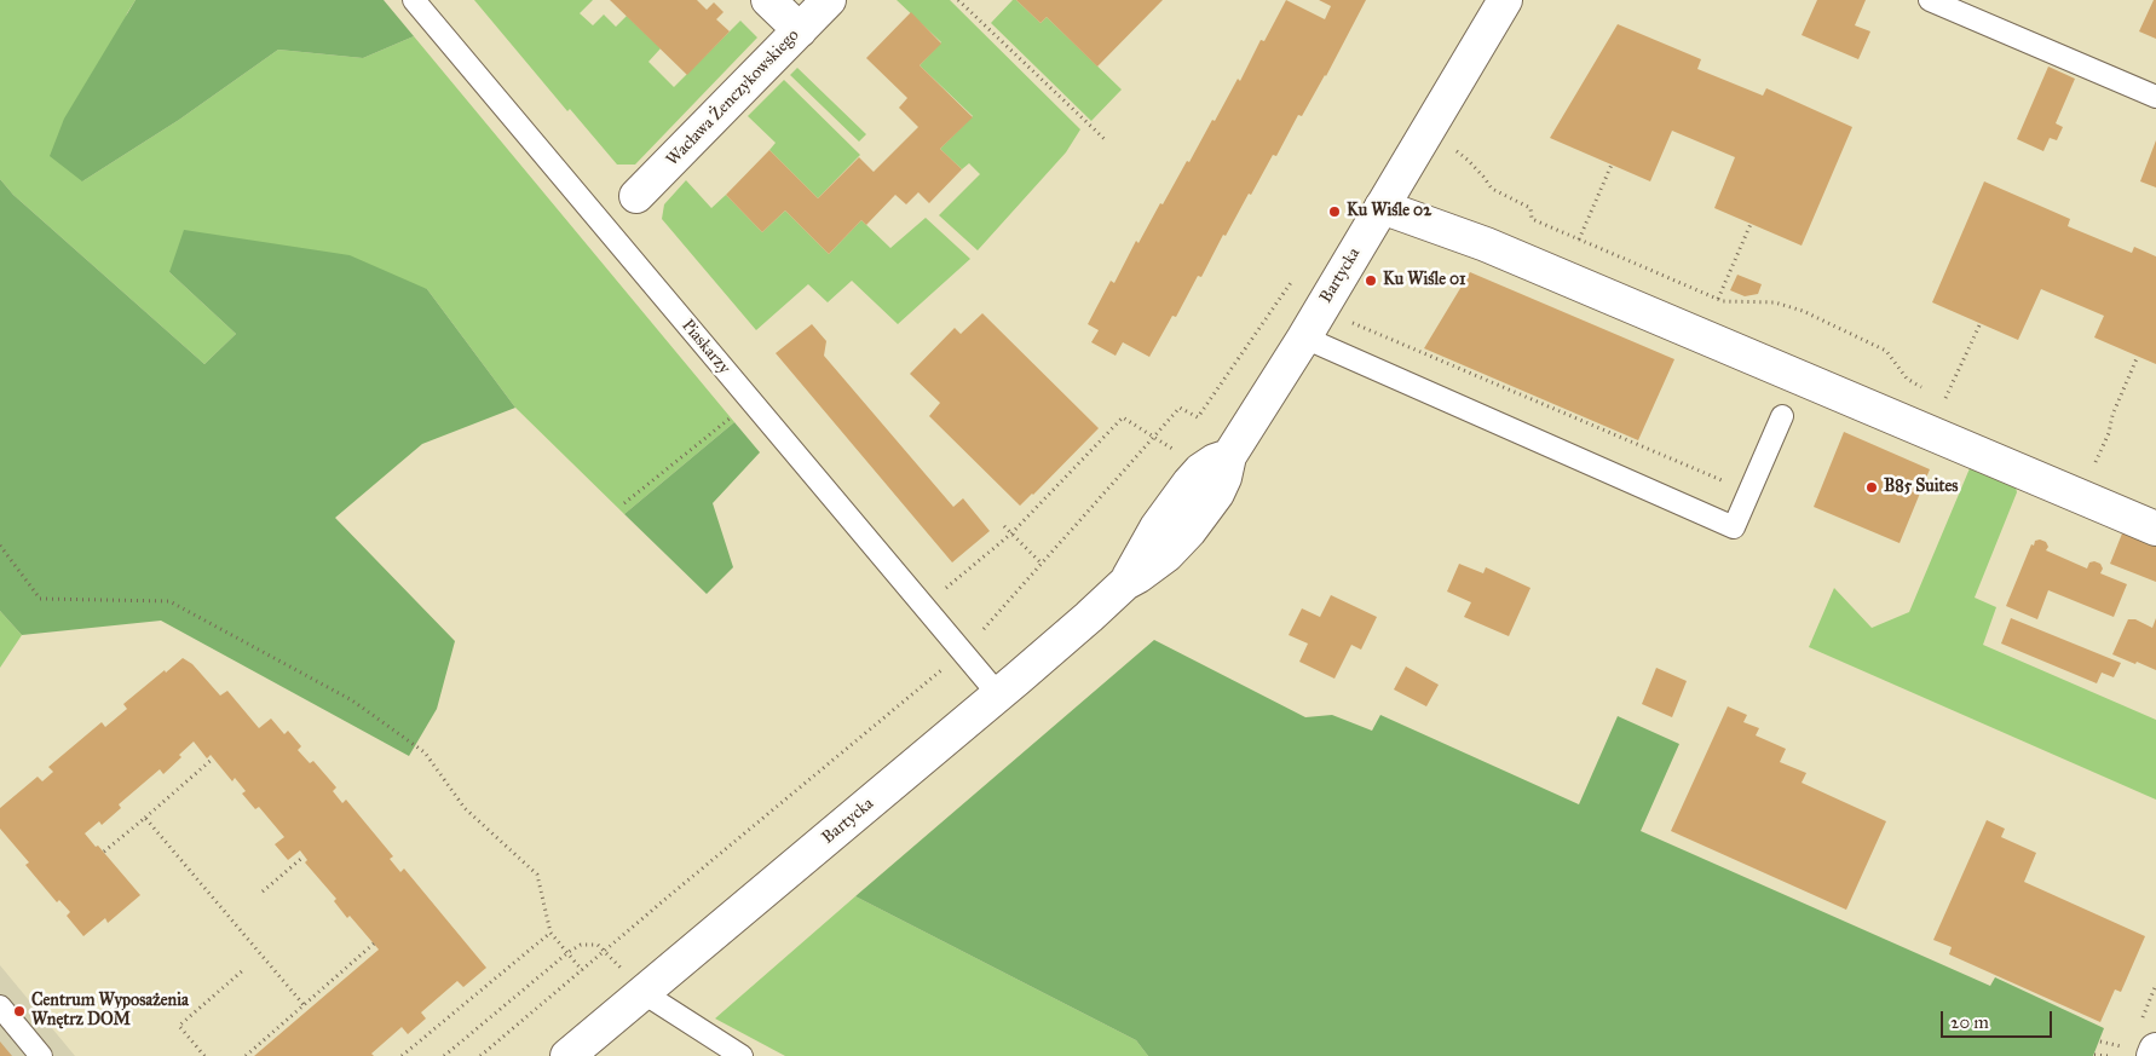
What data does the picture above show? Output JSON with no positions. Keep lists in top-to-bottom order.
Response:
{
  "streets": {
    "street": ["Wacława Żenczykowskiego", "Bartycka"],
    "lane": ["Piaskarzy"]
  },
  "crossings": [
    ["Bartycka", "Piaskarzy"]
  ],
  "places": [
    "Ku Wiśle 02",
    "Ku Wiśle 01",
    "B85 Suites",
    "Centrum Wyposażenia Wnętrz DOM"
  ],
  "scale_bar": "20 m"
}
